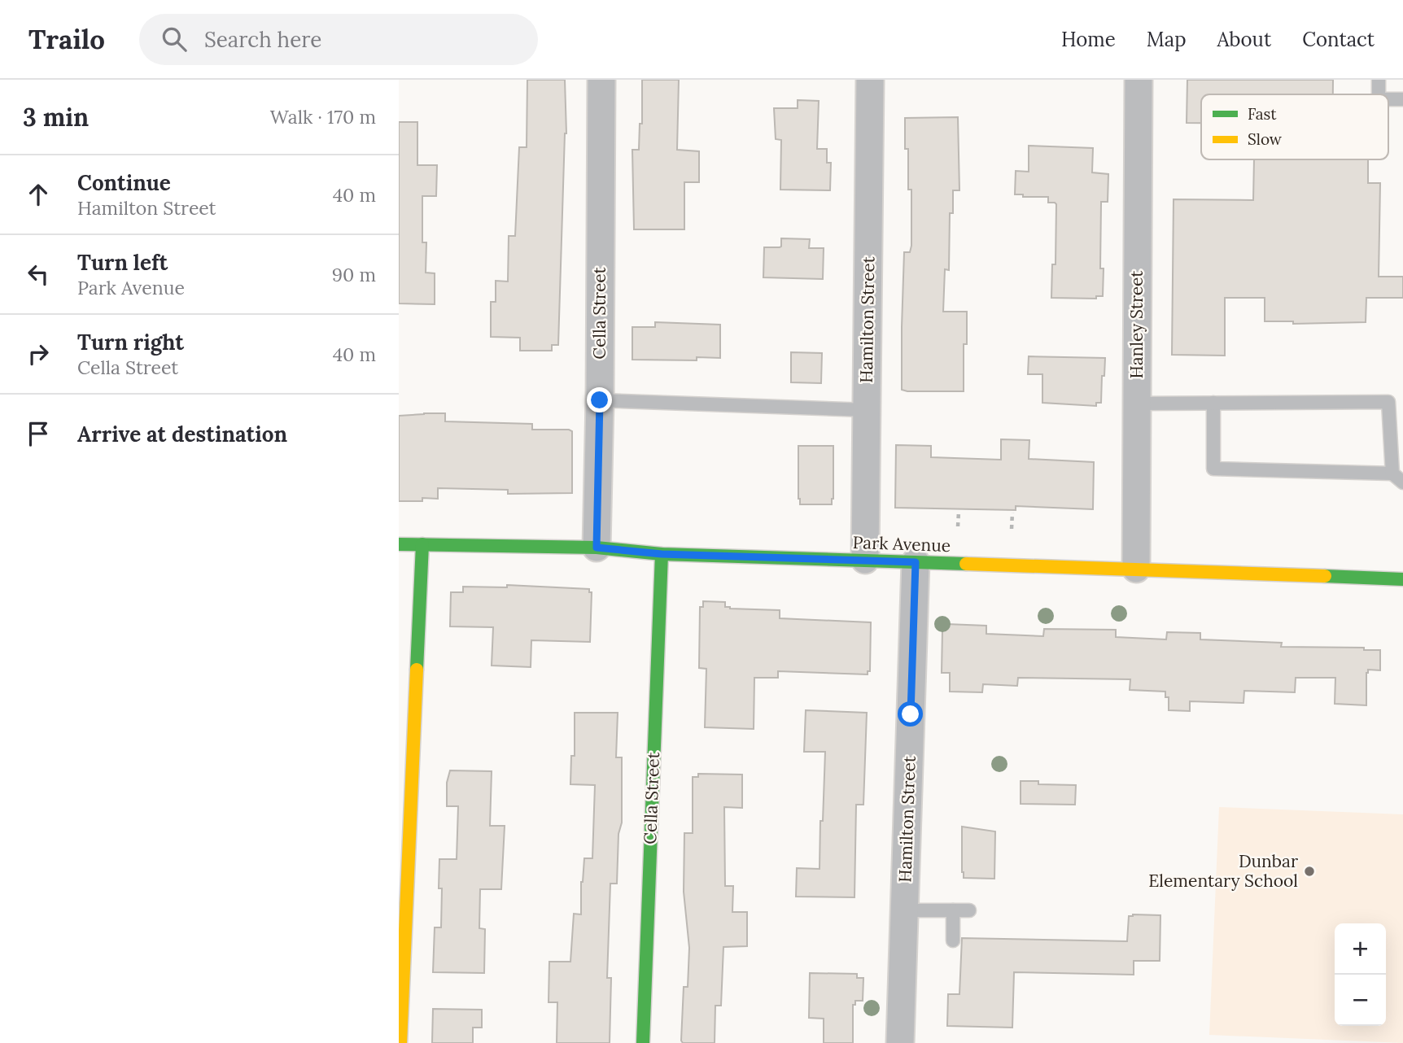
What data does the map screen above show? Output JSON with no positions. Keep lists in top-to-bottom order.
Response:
{
  "streets": {
    "main road": ["Cella Street", "Park Avenue"],
    "street": ["Hamilton Street", "Hanley Street"]
  },
  "crossings": [
    ["Cella Street", "Park Avenue"],
    ["Hamilton Street", "Park Avenue"],
    ["Hanley Street", "Park Avenue"]
  ],
  "places": ["Dunbar Elementary School"],
  "legend": ["Fast", "Slow"],
  "page": {
    "header": "Trailo",
    "search": "Search here",
    "nav": [
      "Home",
      "Map",
      "About",
      "Contact"
    ],
    "heading": ["3 min", "Walk · 170 m"],
    "list": [
      ["Continue", "Hamilton Street", "40 m"],
      ["Turn left", "Park Avenue", "90 m"],
      ["Turn right", "Cella Street", "40 m"],
      "Arrive at destination"
    ],
    "map_buttons": ["+", "−"]
  }
}
